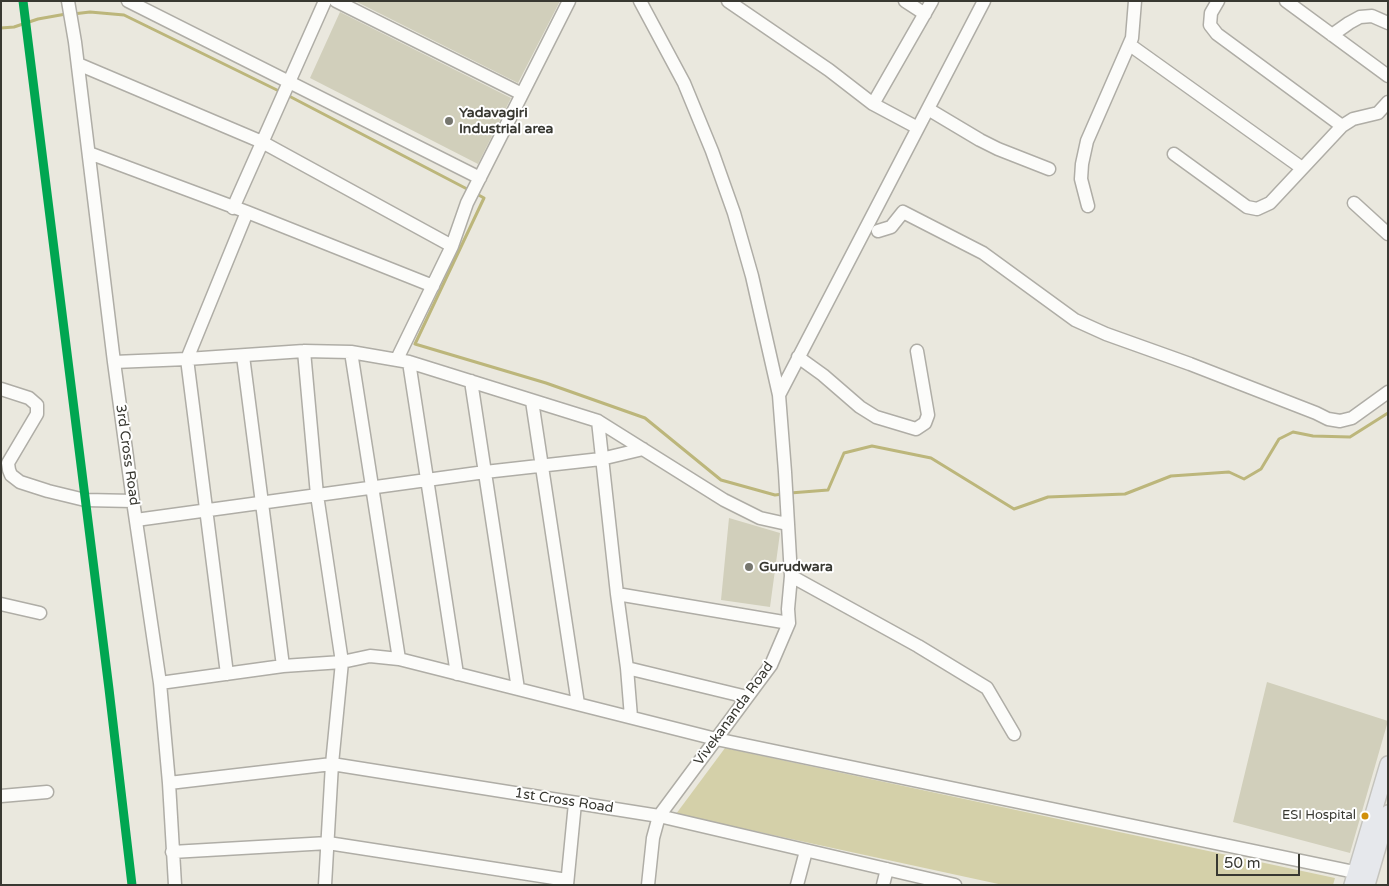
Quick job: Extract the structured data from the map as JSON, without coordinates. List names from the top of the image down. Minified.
{"streets":{"street":["3rd Cross Road","Vivekananda Road","1st Cross Road"]},"crossings":[["3rd Cross Road","1st Cross Road"],["Vivekananda Road","1st Cross Road"]],"places":["Yadavagiri Industrial area","Gurudwara","ESI Hospital"],"scale_bar":"50 m"}
